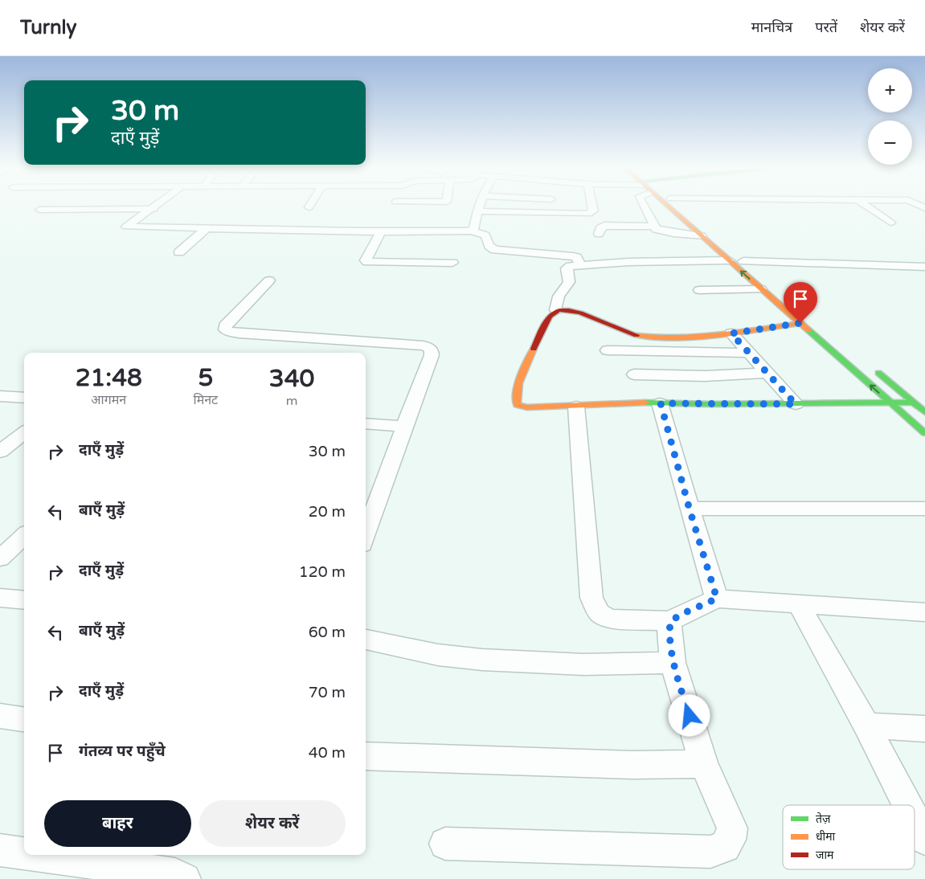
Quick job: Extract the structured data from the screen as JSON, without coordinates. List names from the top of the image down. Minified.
{"legend":["तेज़","धीमा","जाम"],"page":{"header":"Turnly","nav":["मानचित्र","परतें","शेयर करें"],"map_buttons":["+","−"],"turn":["30 m","दाएँ मुड़ें"],"eta":["21:48","आगमन","5","मिनट","340","m"],"list":[{"name":"दाएँ मुड़ें","value":"30 m"},{"name":"बाएँ मुड़ें","value":"20 m"},{"name":"दाएँ मुड़ें","value":"120 m"},{"name":"बाएँ मुड़ें","value":"60 m"},{"name":"दाएँ मुड़ें","value":"70 m"},{"name":"गंतव्य पर पहुँचे","value":"40 m"}],"buttons":["बाहर","शेयर करें"]}}
